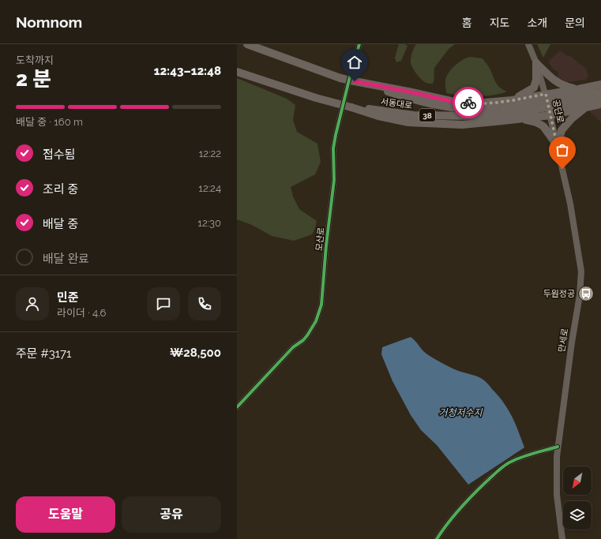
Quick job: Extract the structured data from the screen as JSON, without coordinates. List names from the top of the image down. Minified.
{"streets":{"highway":["서동대로","38"],"main road":["공단로","만세로"],"street":["모산로"]},"crossings":[["서동대로","38"],["공단로","만세로"]],"water":["거청저수지"],"places":{"bus stop":["두원정공"]},"north":"bottom left","page":{"header":"Nomnom","nav":["홈","지도","소개","문의"],"heading":["2 분","도착까지","12:43–12:48"],"panel":["민준","라이더 · 4.6","주문 #3171","₩28,500"],"bar":"배달 중 · 160 m","list":[["접수됨","12:22"],["조리 중","12:24"],["배달 중","12:30"],"배달 완료"],"buttons":["도움말","공유"]}}
